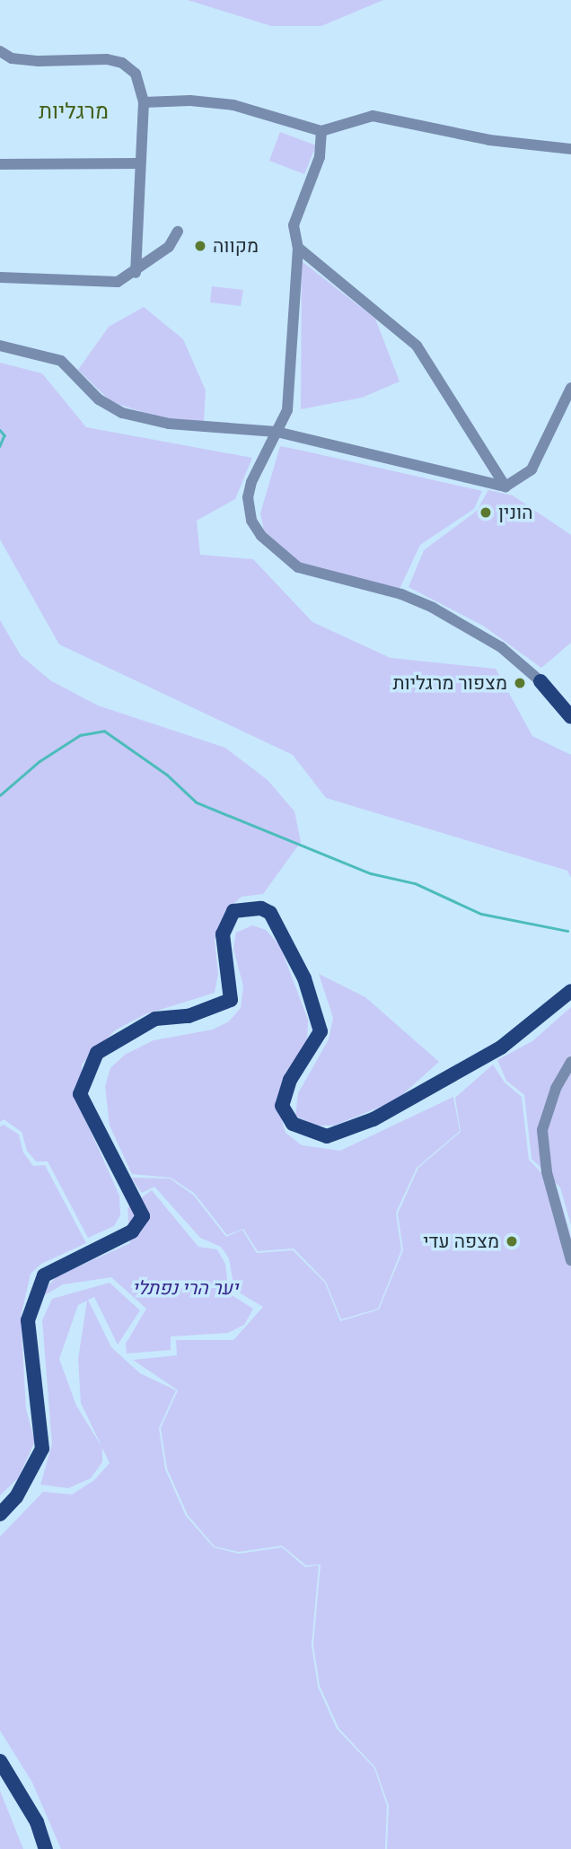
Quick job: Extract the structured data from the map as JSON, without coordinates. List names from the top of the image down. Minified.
{"districts":["מרגליות"],"parks":["יער הרי נפתלי"],"places":["מקווה","הונין","מצפור מרגליות","מצפה עדי"]}
